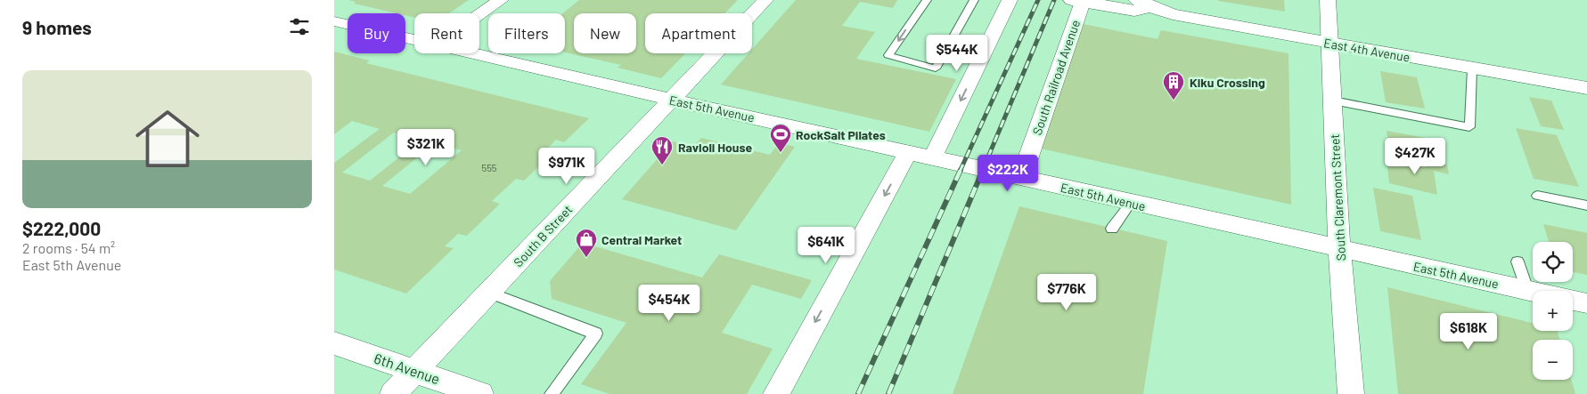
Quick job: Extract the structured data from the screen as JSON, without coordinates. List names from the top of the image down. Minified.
{"streets":{"main road":["East 4th Avenue"],"street":["South Railroad Avenue","East 5th Avenue","South Claremont Street","South B Street","6th Avenue"]},"crossings":[["East 4th Avenue","South Railroad Avenue"],["East 4th Avenue","South Claremont Street"],["South Railroad Avenue","East 5th Avenue"],["East 5th Avenue","South Claremont Street"],["East 5th Avenue","South B Street"],["South B Street","6th Avenue"]],"places":{"building":["Kiku Crossing"],"sports":["RockSalt Pilates"],"restaurant":["Ravioli House"],"shop":["Central Market"]},"house_numbers":["555"],"page":{"heading":"9 homes","chip":["Buy","Rent","Filters","New","Apartment"],"price":["$544K","$321K","$427K","$971K","$222K","$641K","$776K","$454K","$618K"],"list":[{"name":"$222,000","note":"2 rooms · 54 m² · East 5th Avenue"}],"map_buttons":["+","−"]}}
